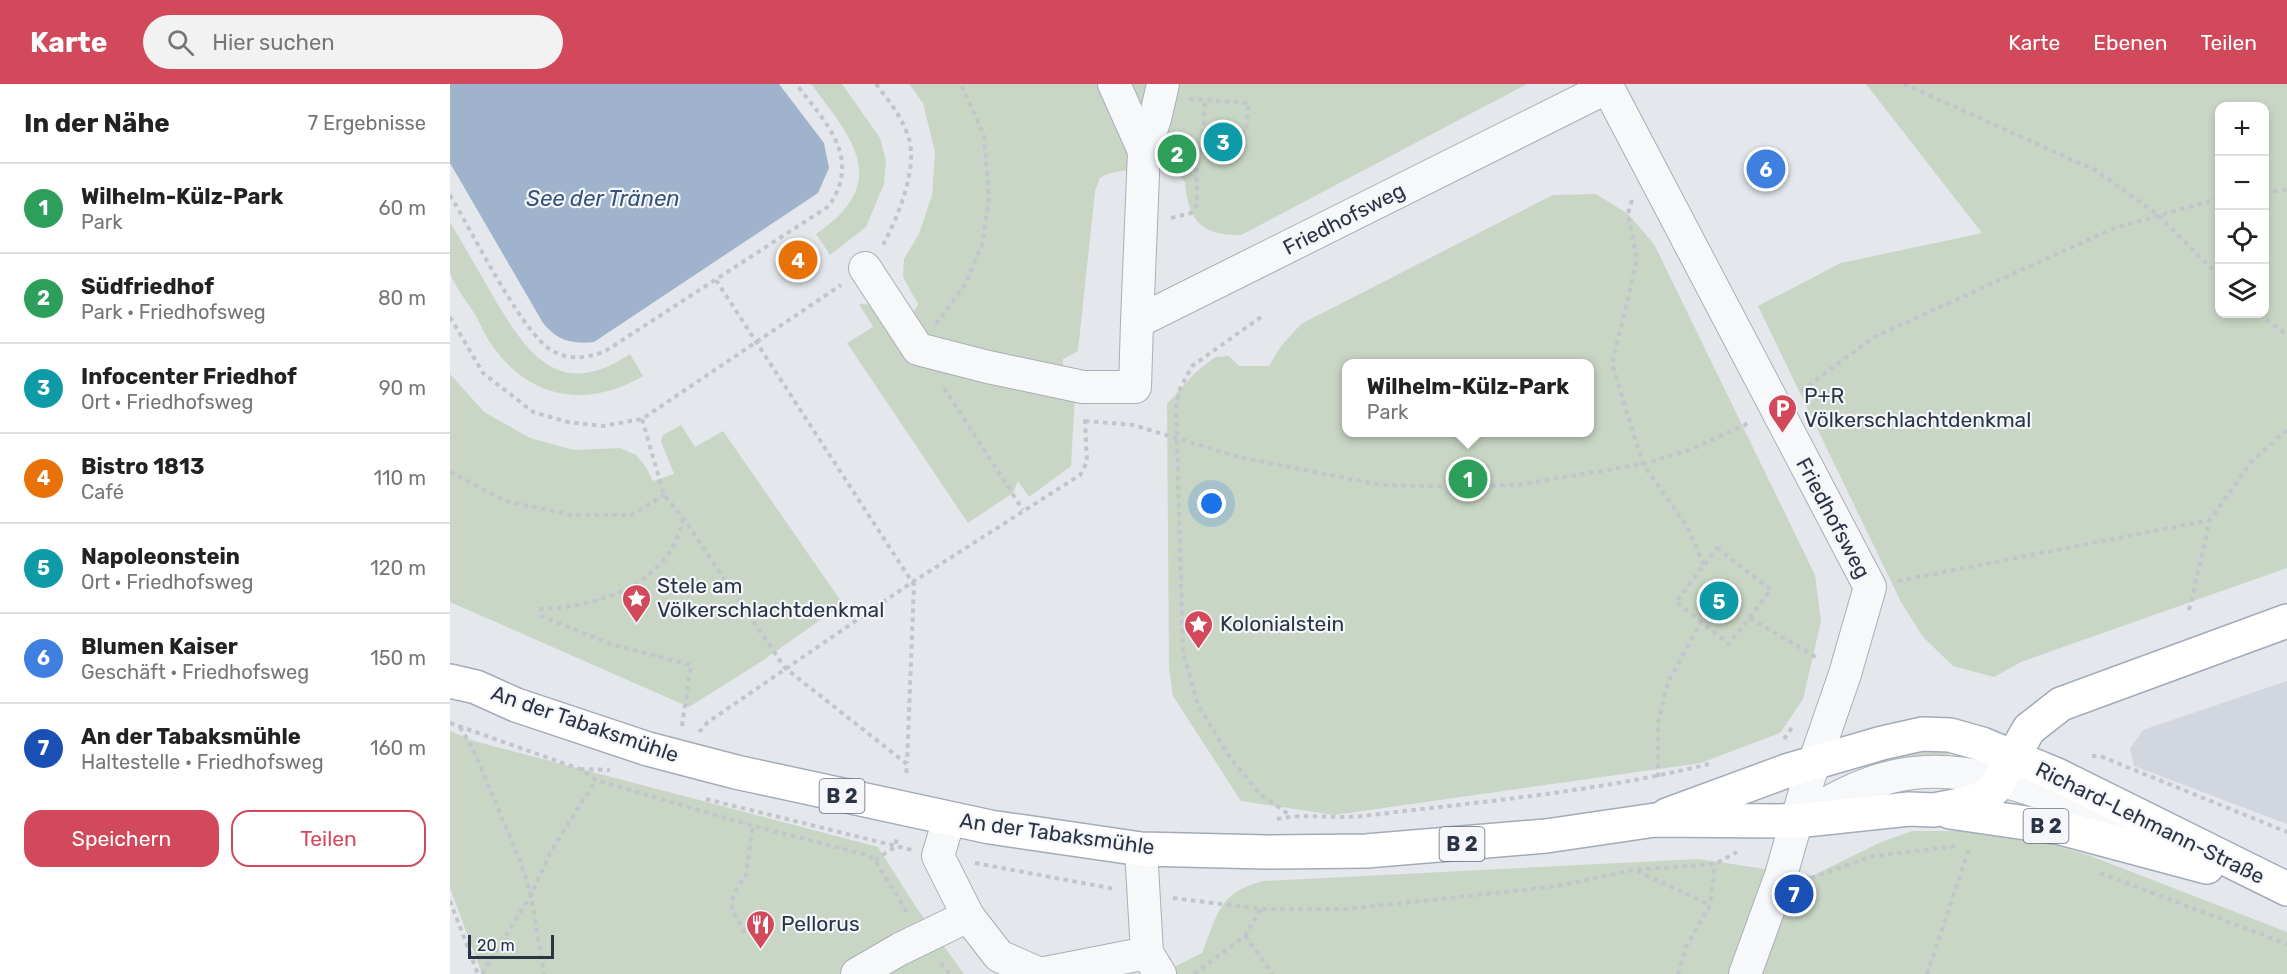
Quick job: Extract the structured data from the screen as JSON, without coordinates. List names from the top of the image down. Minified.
{"streets":{"main road":["An der Tabaksmühle","B 2","Richard-Lehmann-Straße"],"street":["Friedhofsweg"]},"crossings":[["Friedhofsweg","An der Tabaksmühle"],["Friedhofsweg","Richard-Lehmann-Straße"],["An der Tabaksmühle","Richard-Lehmann-Straße"]],"water":["See der Tränen"],"places":{"parking":["P+R Völkerschlachtdenkmal"],"place":["Stele am Völkerschlachtdenkmal","Kolonialstein"],"restaurant":["Pellorus"]},"scale_bar":"20 m","page":{"header":"Karte","search":"Hier suchen","nav":["Karte","Ebenen","Teilen"],"heading":["In der Nähe","7 Ergebnisse"],"map_buttons":["+","−"],"pins":["3","2","6","4","1","5","7"],"list":[{"mark":"1","name":"Wilhelm-Külz-Park","note":"Park","value":"60 m"},{"mark":"2","name":"Südfriedhof","note":"Park · Friedhofsweg","value":"80 m"},{"mark":"3","name":"Infocenter Friedhof","note":"Ort · Friedhofsweg","value":"90 m"},{"mark":"4","name":"Bistro 1813","note":"Café","value":"110 m"},{"mark":"5","name":"Napoleonstein","note":"Ort · Friedhofsweg","value":"120 m"},{"mark":"6","name":"Blumen Kaiser","note":"Geschäft · Friedhofsweg","value":"150 m"},{"mark":"7","name":"An der Tabaksmühle","note":"Haltestelle · Friedhofsweg","value":"160 m"}],"popup":["Wilhelm-Külz-Park","Park"],"buttons":["Speichern","Teilen"],"scale":"20 m"}}
